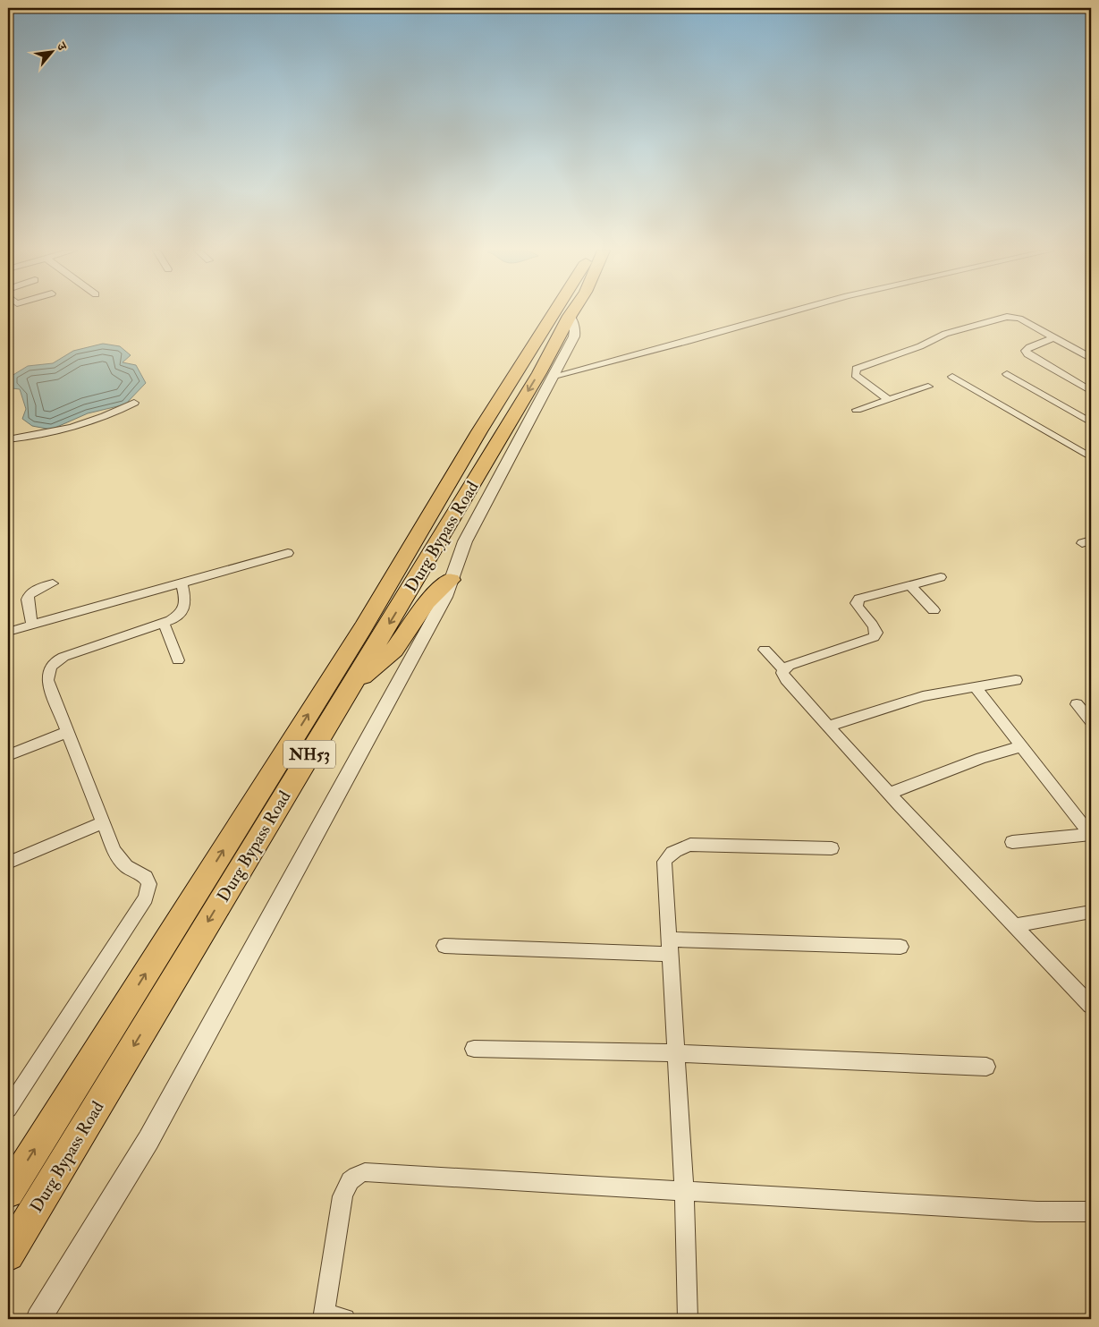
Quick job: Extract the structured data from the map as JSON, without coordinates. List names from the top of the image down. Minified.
{"streets":{"highway":["Durg Bypass Road","NH53"]},"north":"top right"}
